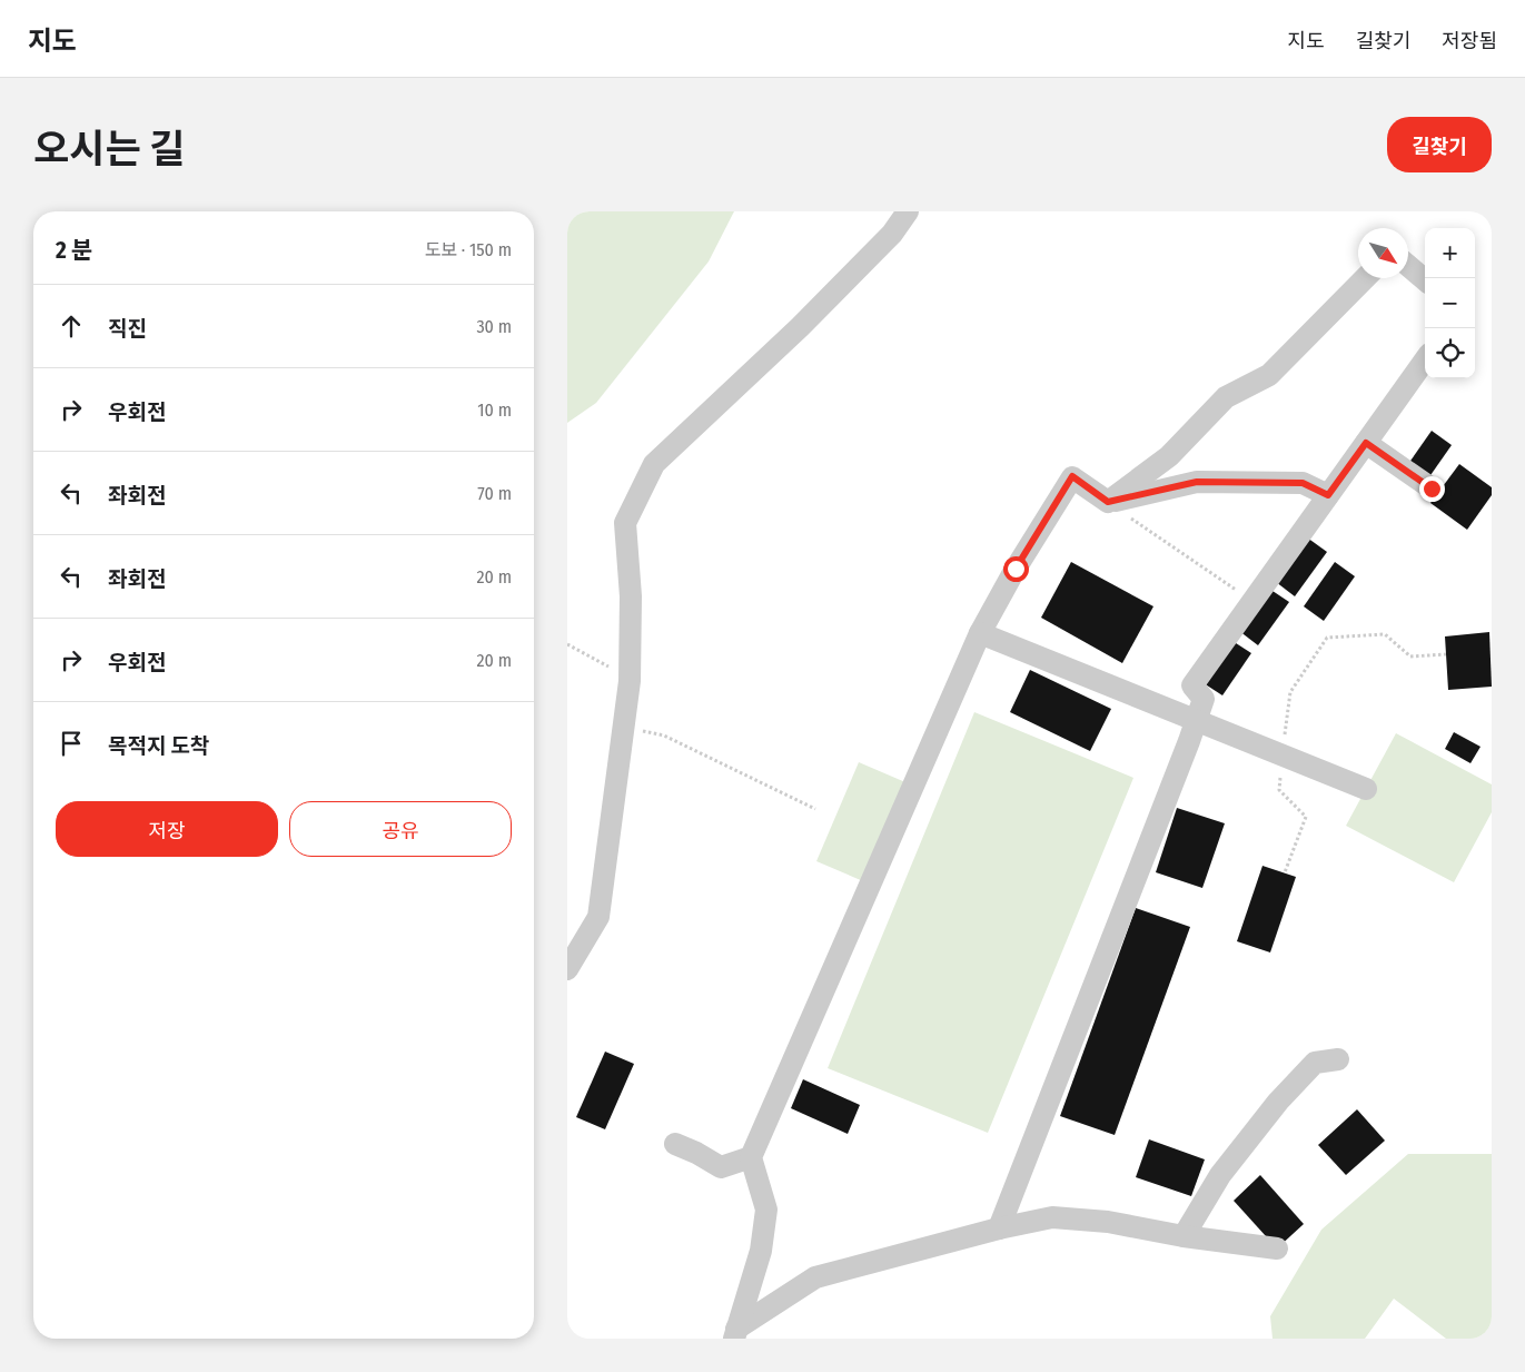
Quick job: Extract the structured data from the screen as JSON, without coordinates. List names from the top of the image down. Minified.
{"north":"bottom right","page":{"header":"지도","nav":["지도","길찾기","저장됨"],"title":"오시는 길","buttons":["길찾기",["저장","공유"]],"heading":["2 분","도보 · 150 m"],"map_buttons":["+","−"],"list":[["직진","30 m"],["우회전","10 m"],["좌회전","70 m"],["좌회전","20 m"],["우회전","20 m"],"목적지 도착"]}}
